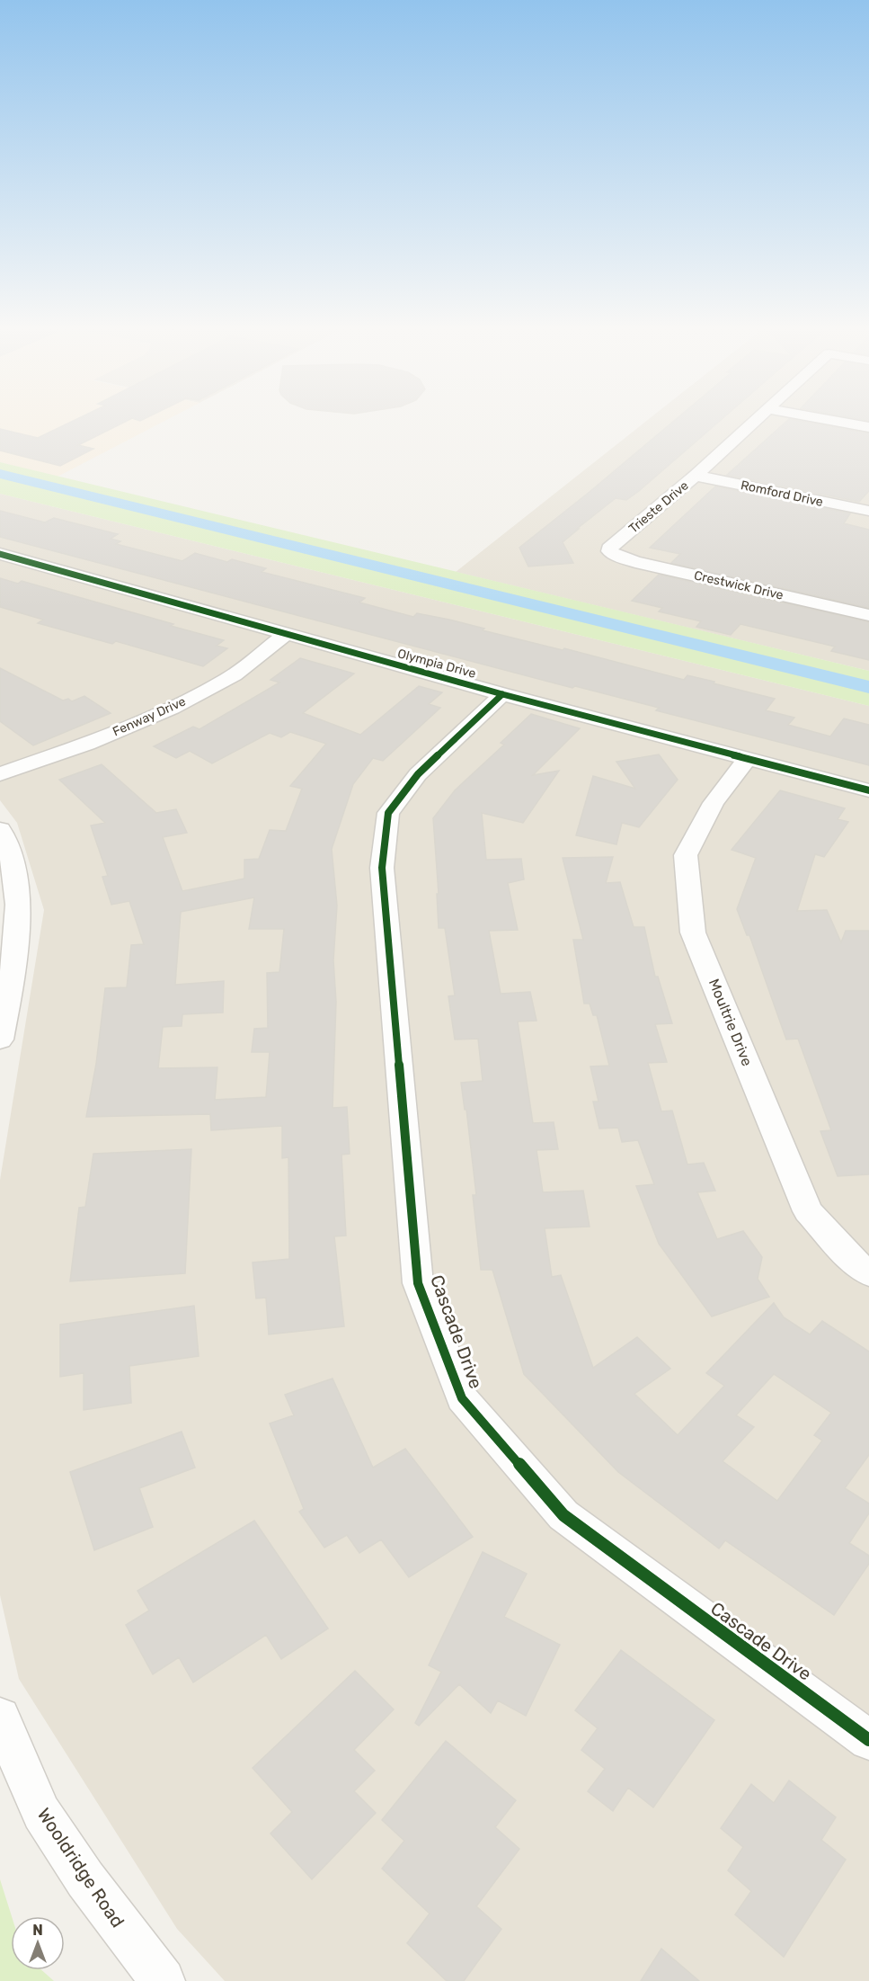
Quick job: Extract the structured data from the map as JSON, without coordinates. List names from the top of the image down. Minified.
{"streets":{"street":["Romford Drive","Trieste Drive","Crestwick Drive","Olympia Drive","Fenway Drive","Moultrie Drive","Cascade Drive","Wooldridge Road"]},"crossings":[["Romford Drive","Trieste Drive"],["Trieste Drive","Crestwick Drive"],["Olympia Drive","Fenway Drive"],["Olympia Drive","Moultrie Drive"],["Olympia Drive","Cascade Drive"]],"north":"top"}
